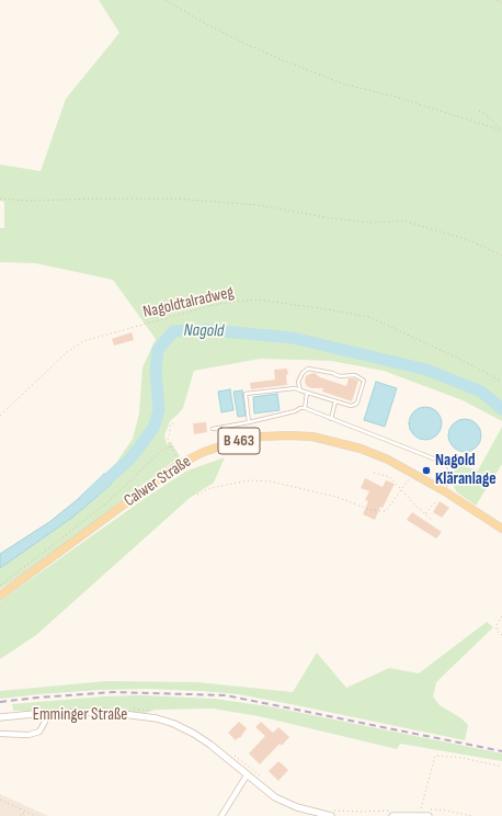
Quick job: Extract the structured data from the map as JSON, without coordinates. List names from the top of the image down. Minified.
{"streets":{"main road":["B 463","Calwer Straße"],"street":["Emminger Straße"],"path":["Nagoldtalradweg"]},"water":["Nagold"],"places":["Nagold Kläranlage"]}
